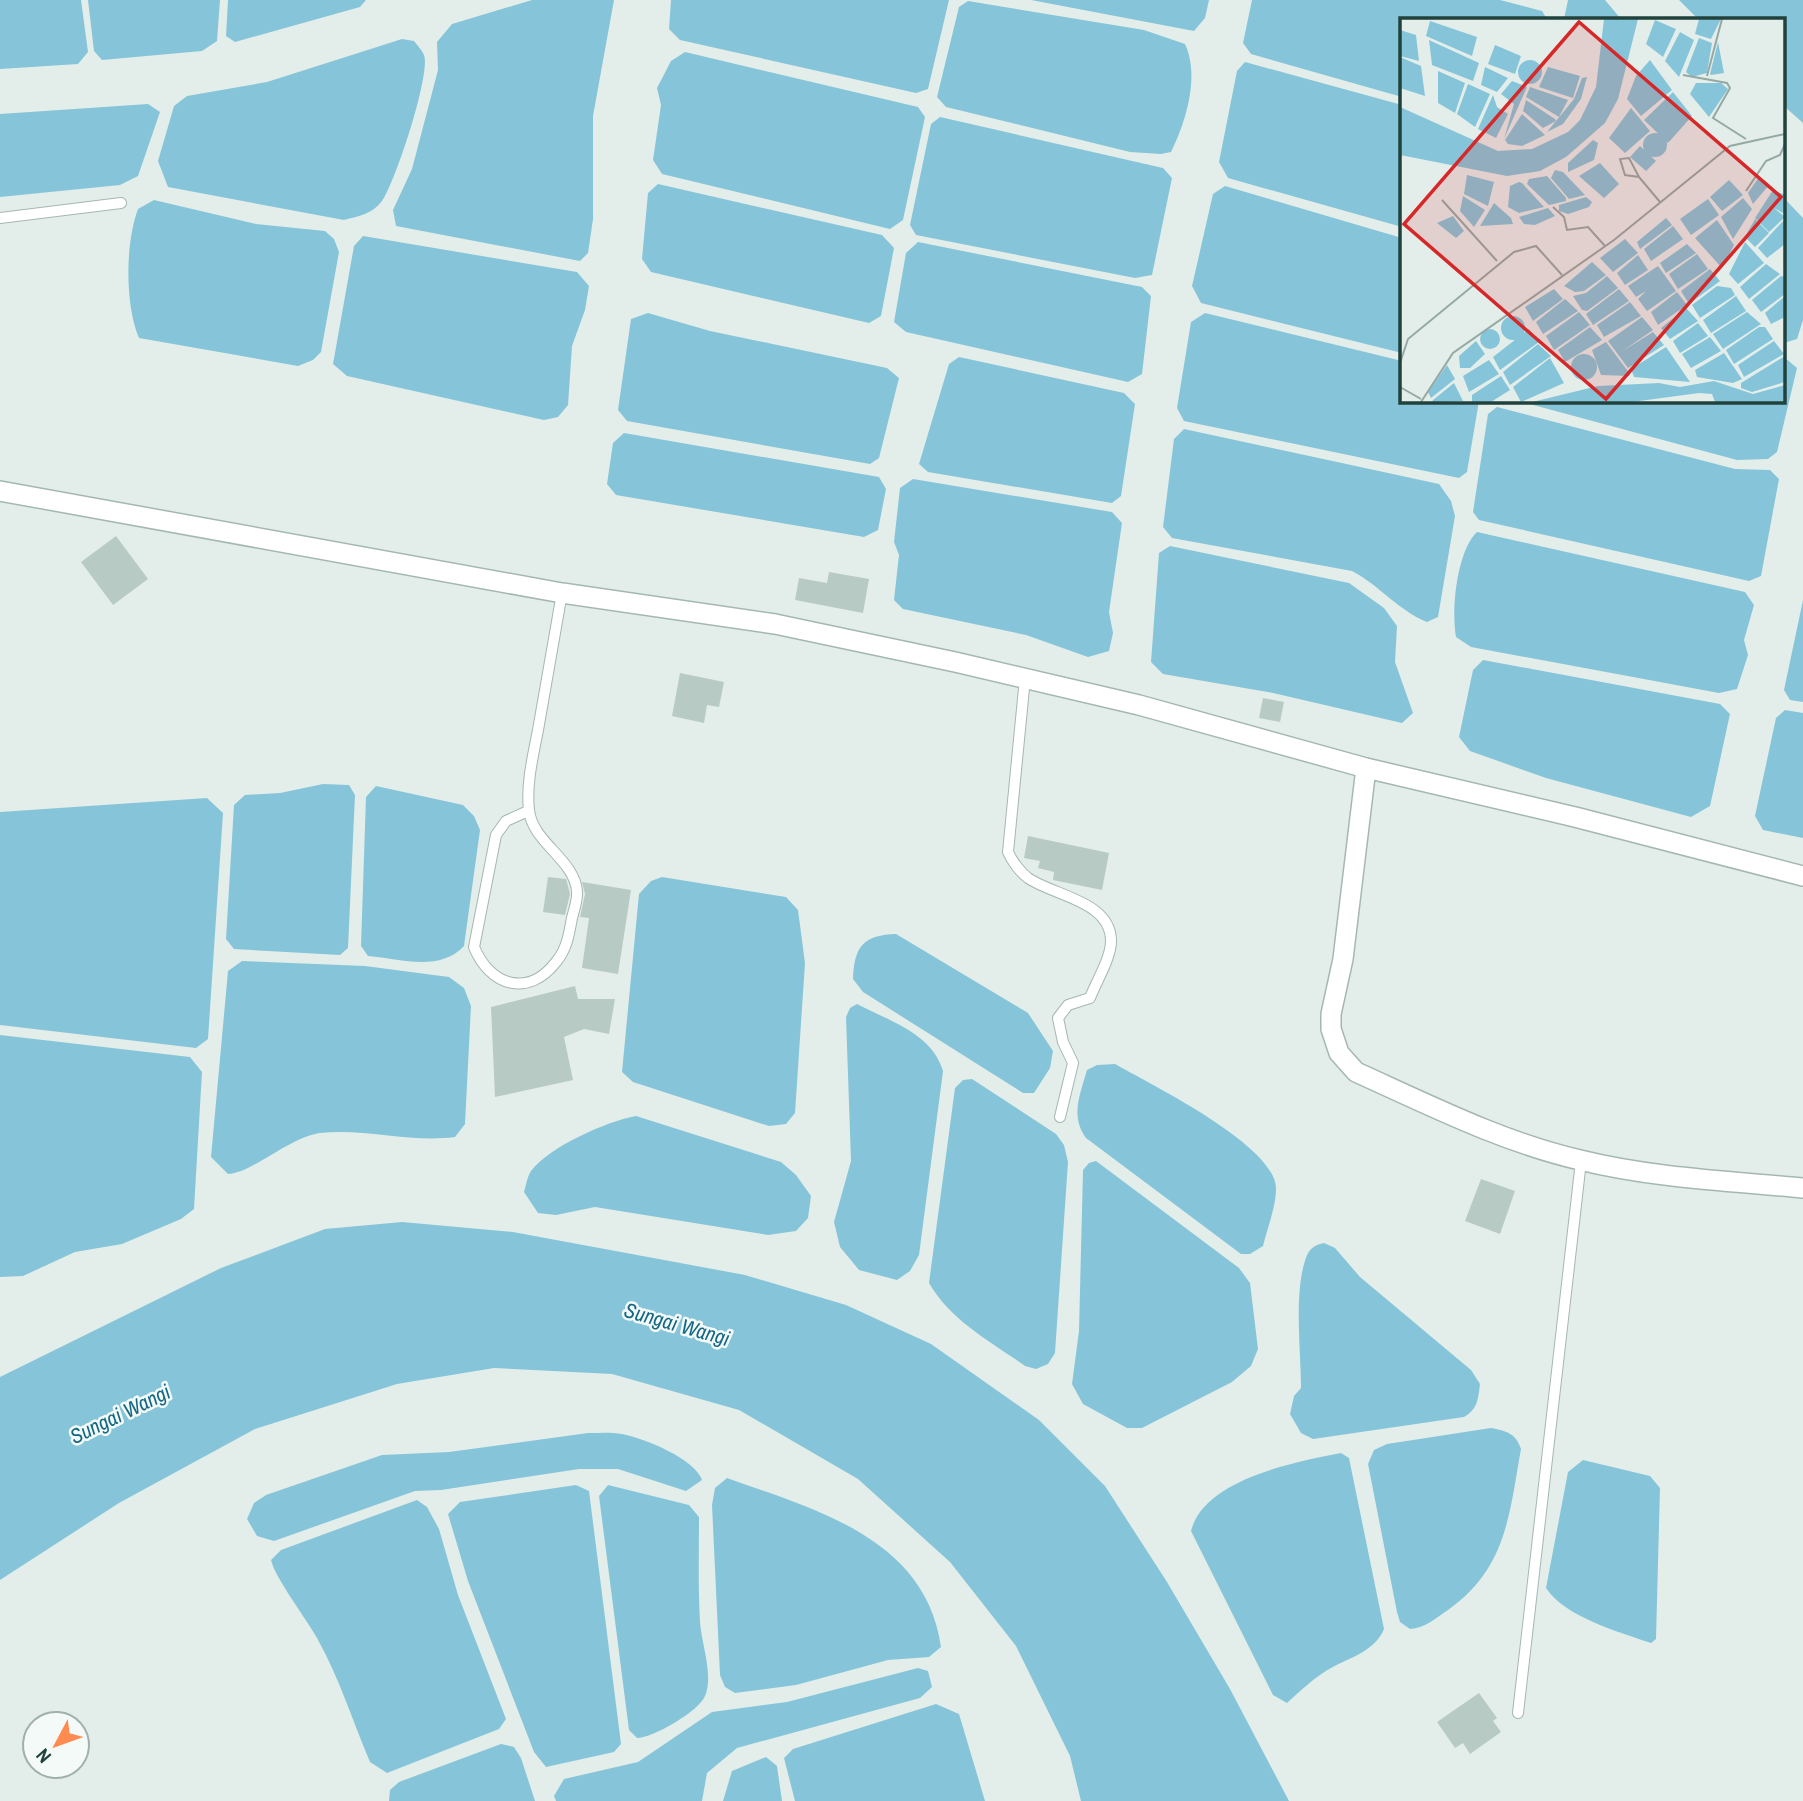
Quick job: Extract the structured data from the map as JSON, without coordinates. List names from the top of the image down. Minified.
{"water":["Sungai Wangi"],"north":"bottom left"}
